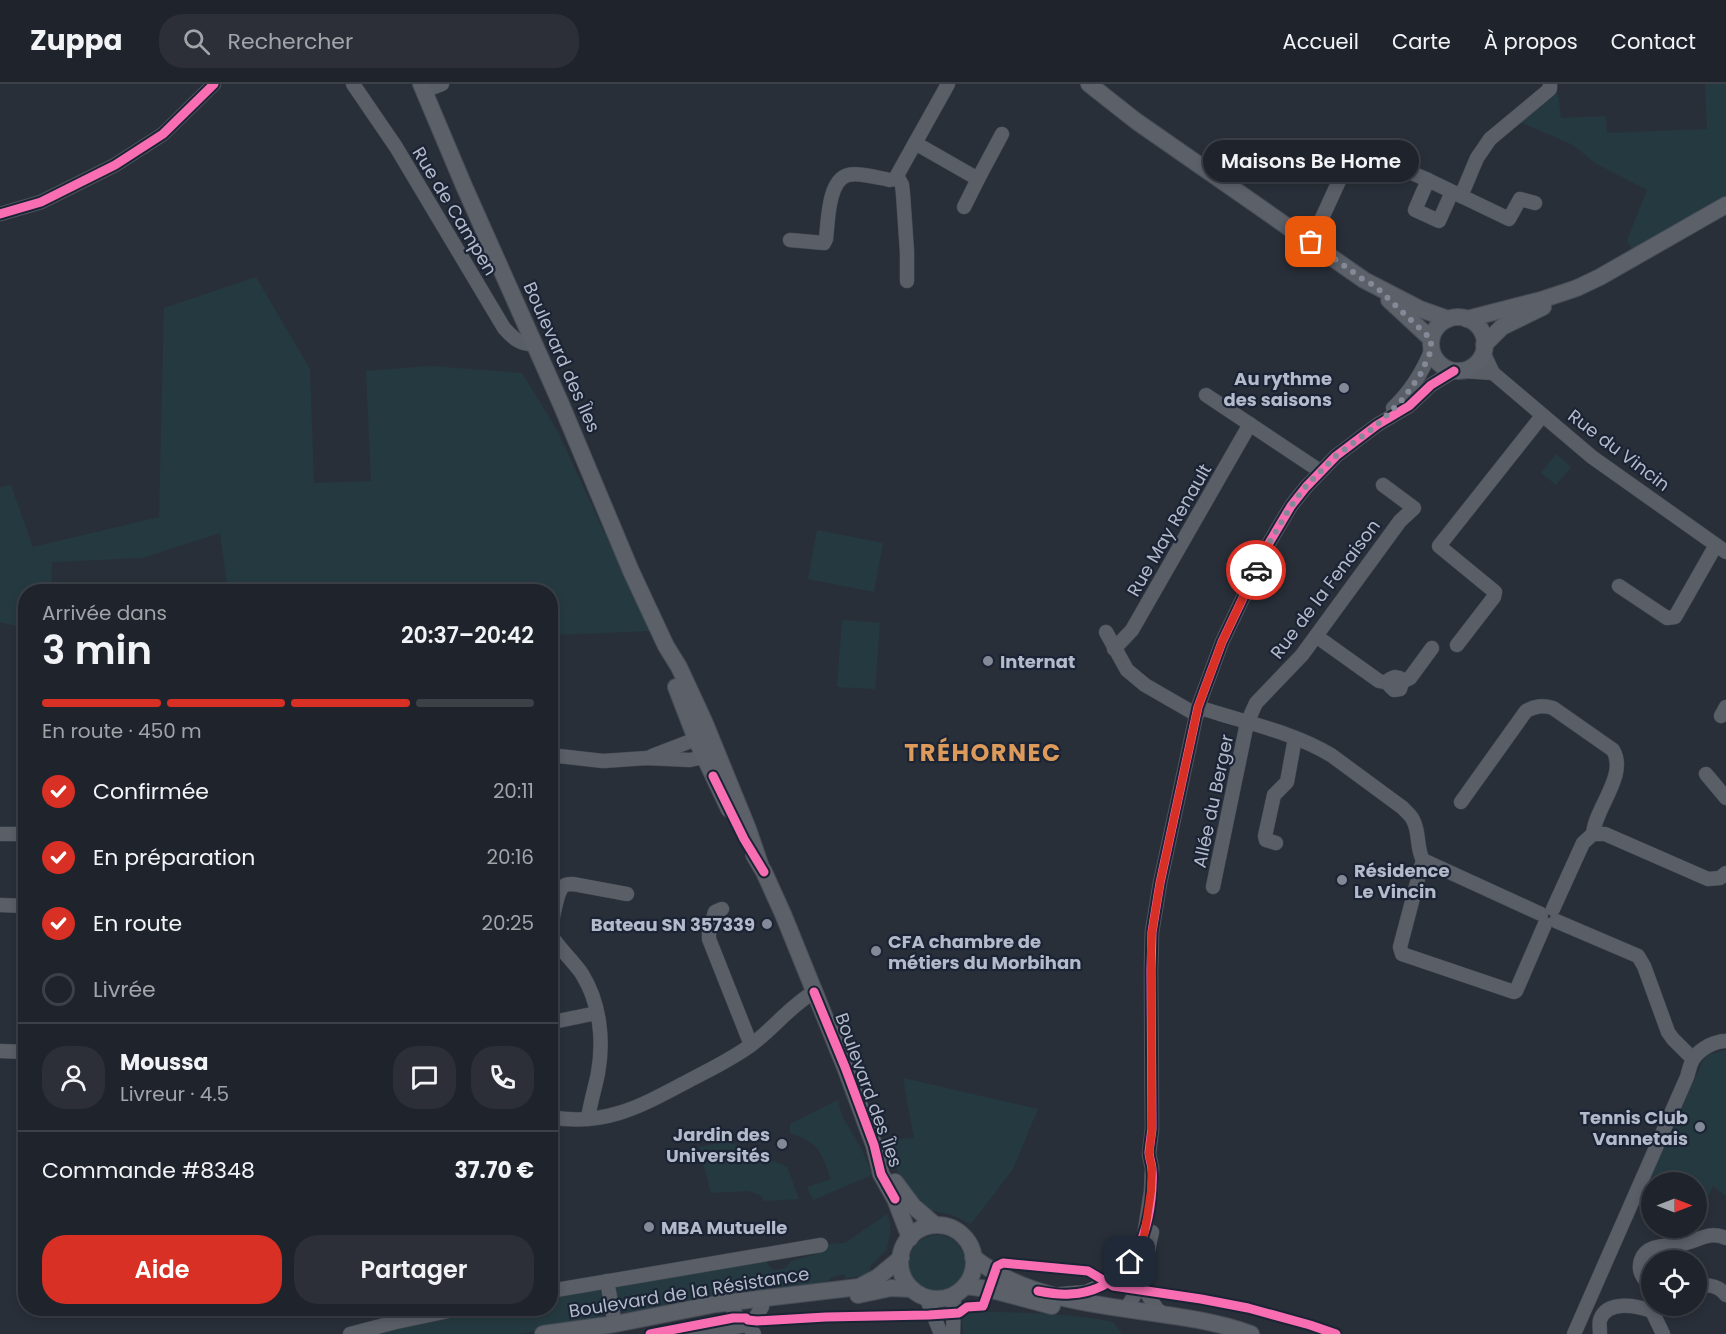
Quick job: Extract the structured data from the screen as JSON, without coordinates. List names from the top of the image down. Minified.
{"streets":{"main road":["Boulevard des Îles","Boulevard de la Résistance"],"street":["Rue de Campen","Rue du Vincin","Rue May Renault","Rue de la Fenaison","Allée du Berger"]},"crossings":[["Rue de Campen","Boulevard des Îles"],["Boulevard des Îles","Boulevard de la Résistance"],["Rue de la Fenaison","Allée du Berger"]],"districts":["TRÉHORNEC"],"places":["Maisons Be Home","Au rythme des saisons","Internat","Résidence Le Vincin","Bateau SN 357339","CFA chambre de métiers du Morbihan","Tennis Club Vannetais","Jardin des Universités","MBA Mutuelle"],"north":"right","page":{"header":"Zuppa","search":"Rechercher","nav":["Accueil","Carte","À propos","Contact"],"bubble":"Maisons Be Home","heading":["3 min","Arrivée dans","20:37–20:42"],"panel":["Moussa","Livreur · 4.5","Commande #8348","37.70 €"],"bar":"En route · 450 m","list":[["Confirmée","20:11"],["En préparation","20:16"],["En route","20:25"],"Livrée"],"buttons":["Aide","Partager"]}}
